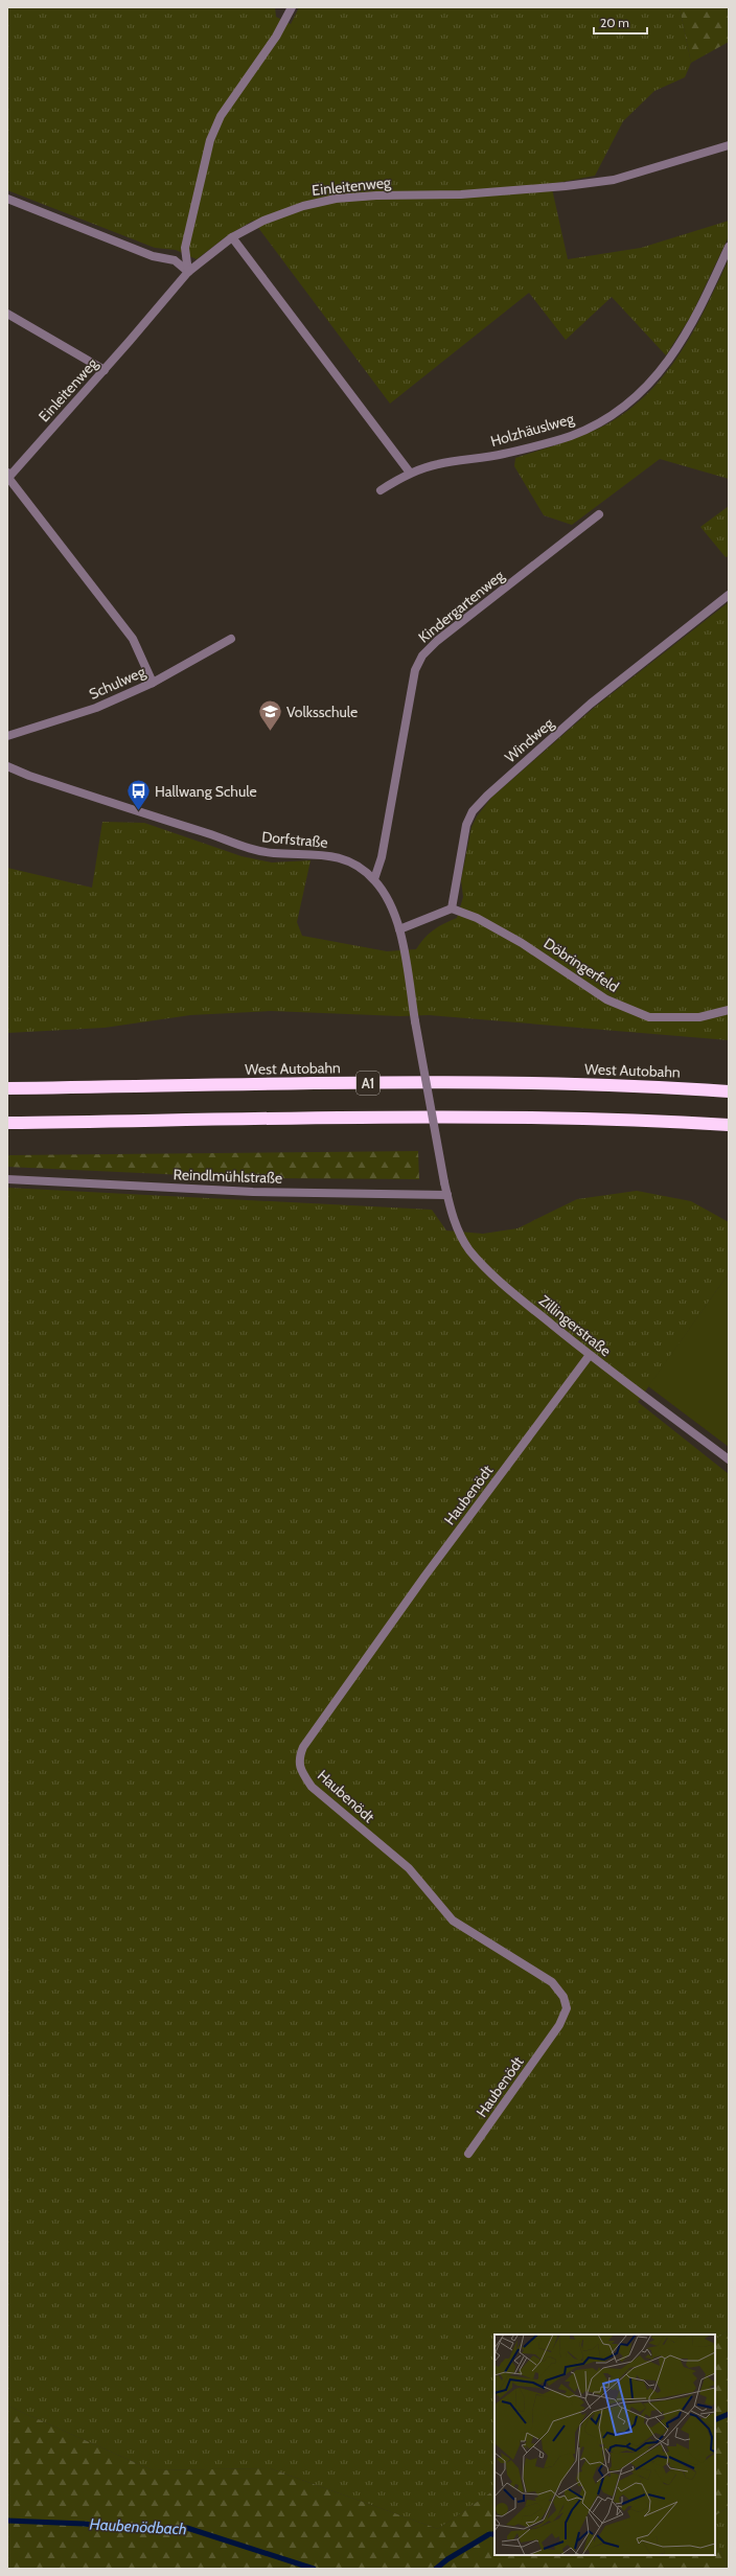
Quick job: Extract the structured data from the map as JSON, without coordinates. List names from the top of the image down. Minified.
{"streets":{"highway":["West Autobahn","A1"],"street":["Einleitenweg","Holzhäuslweg","Kindergartenweg","Schulweg","Windweg","Dorfstraße","Döbringerfeld","Reindlmühlstraße","Zillingerstraße","Haubenödt"]},"crossings":[["Kindergartenweg","Dorfstraße"],["Windweg","Döbringerfeld"],["Dorfstraße","Zillingerstraße"],["Reindlmühlstraße","Zillingerstraße"],["Zillingerstraße","Haubenödt"]],"water":["Haubenödbach"],"places":{"school or university":["Volksschule"],"bus stop":["Hallwang Schule"]},"scale_bar":"20 m"}
